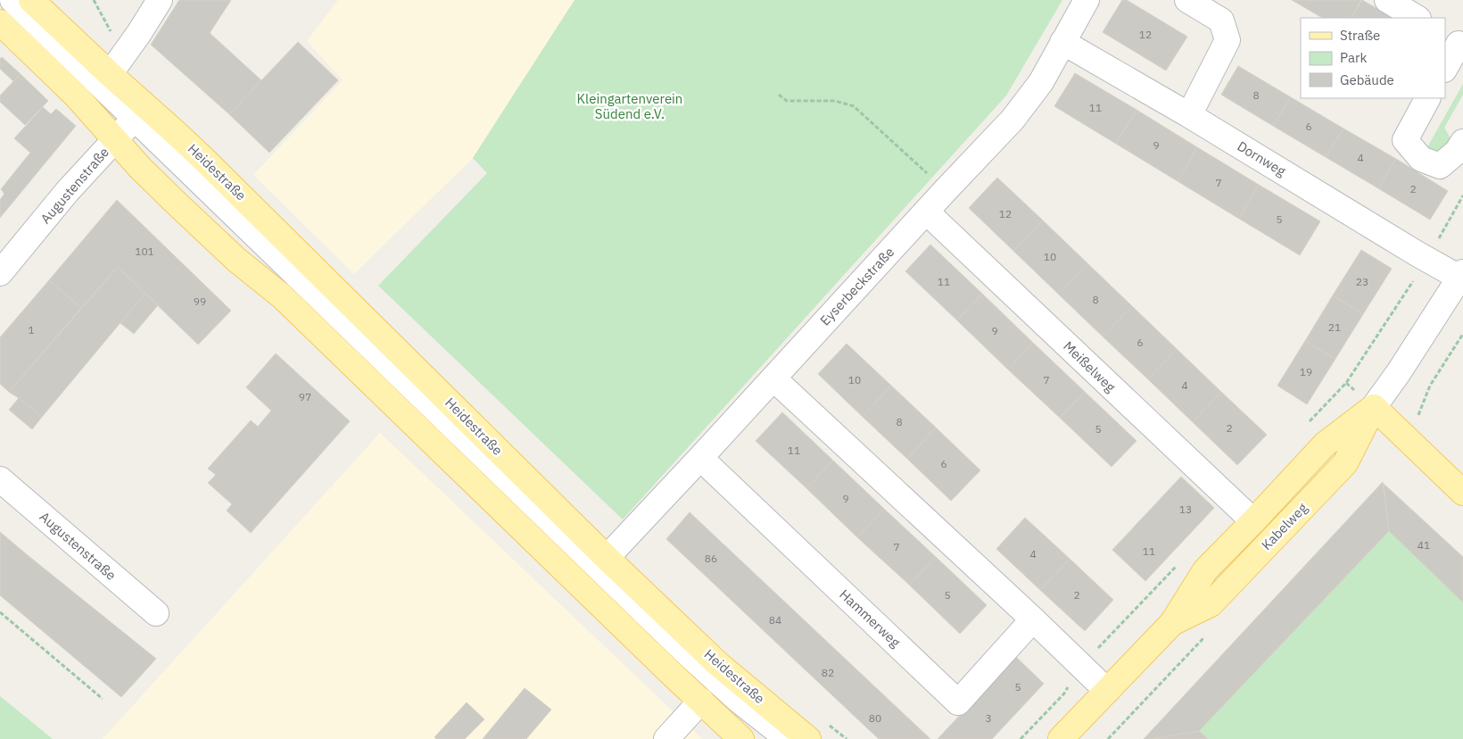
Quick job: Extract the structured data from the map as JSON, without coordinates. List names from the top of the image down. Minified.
{"streets":{"main road":["Heidestraße","Kabelweg"],"street":["Dornweg","Augustenstraße","Eyserbeckstraße","Meißelweg","Hammerweg"]},"crossings":[["Dornweg","Eyserbeckstraße"],["Dornweg","Kabelweg"],["Heidestraße","Augustenstraße"],["Heidestraße","Eyserbeckstraße"],["Eyserbeckstraße","Meißelweg"],["Eyserbeckstraße","Hammerweg"],["Meißelweg","Kabelweg"]],"parks":["Kleingartenverein Südend e.V."],"house_numbers":["12","8","11","6","9","4","7","2","12","5","101","10","11","23","8","99","21","1","9","6","19","10","7","4","97","8","2","5","11","6","9","13","41","7","11","4","86","5","2","84","82","5","80","3"],"legend":["Straße","Park","Gebäude"]}
